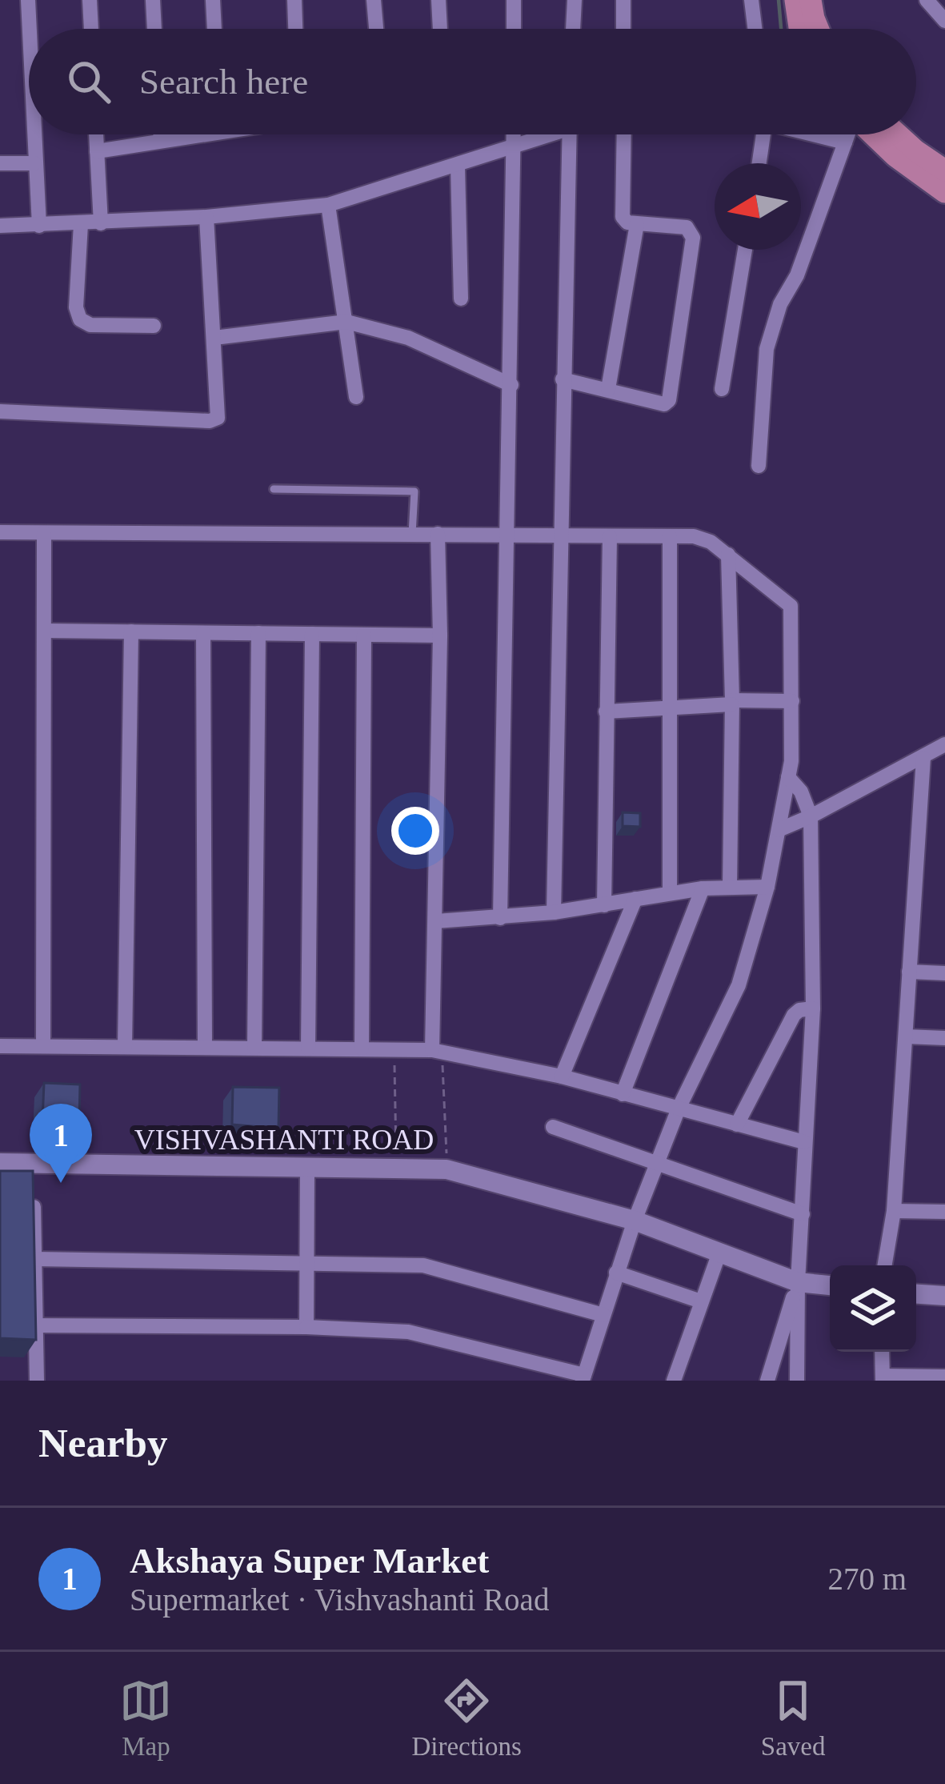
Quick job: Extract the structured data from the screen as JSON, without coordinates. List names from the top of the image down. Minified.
{"streets":{"street":["VISHVASHANTI ROAD"]},"north":"left","page":{"search":"Search here","pins":"1","heading":"Nearby","list":[{"mark":"1","name":"Akshaya Super Market","note":"Supermarket · Vishvashanti Road","value":"270 m"}],"nav":["Map","Directions","Saved"]}}
